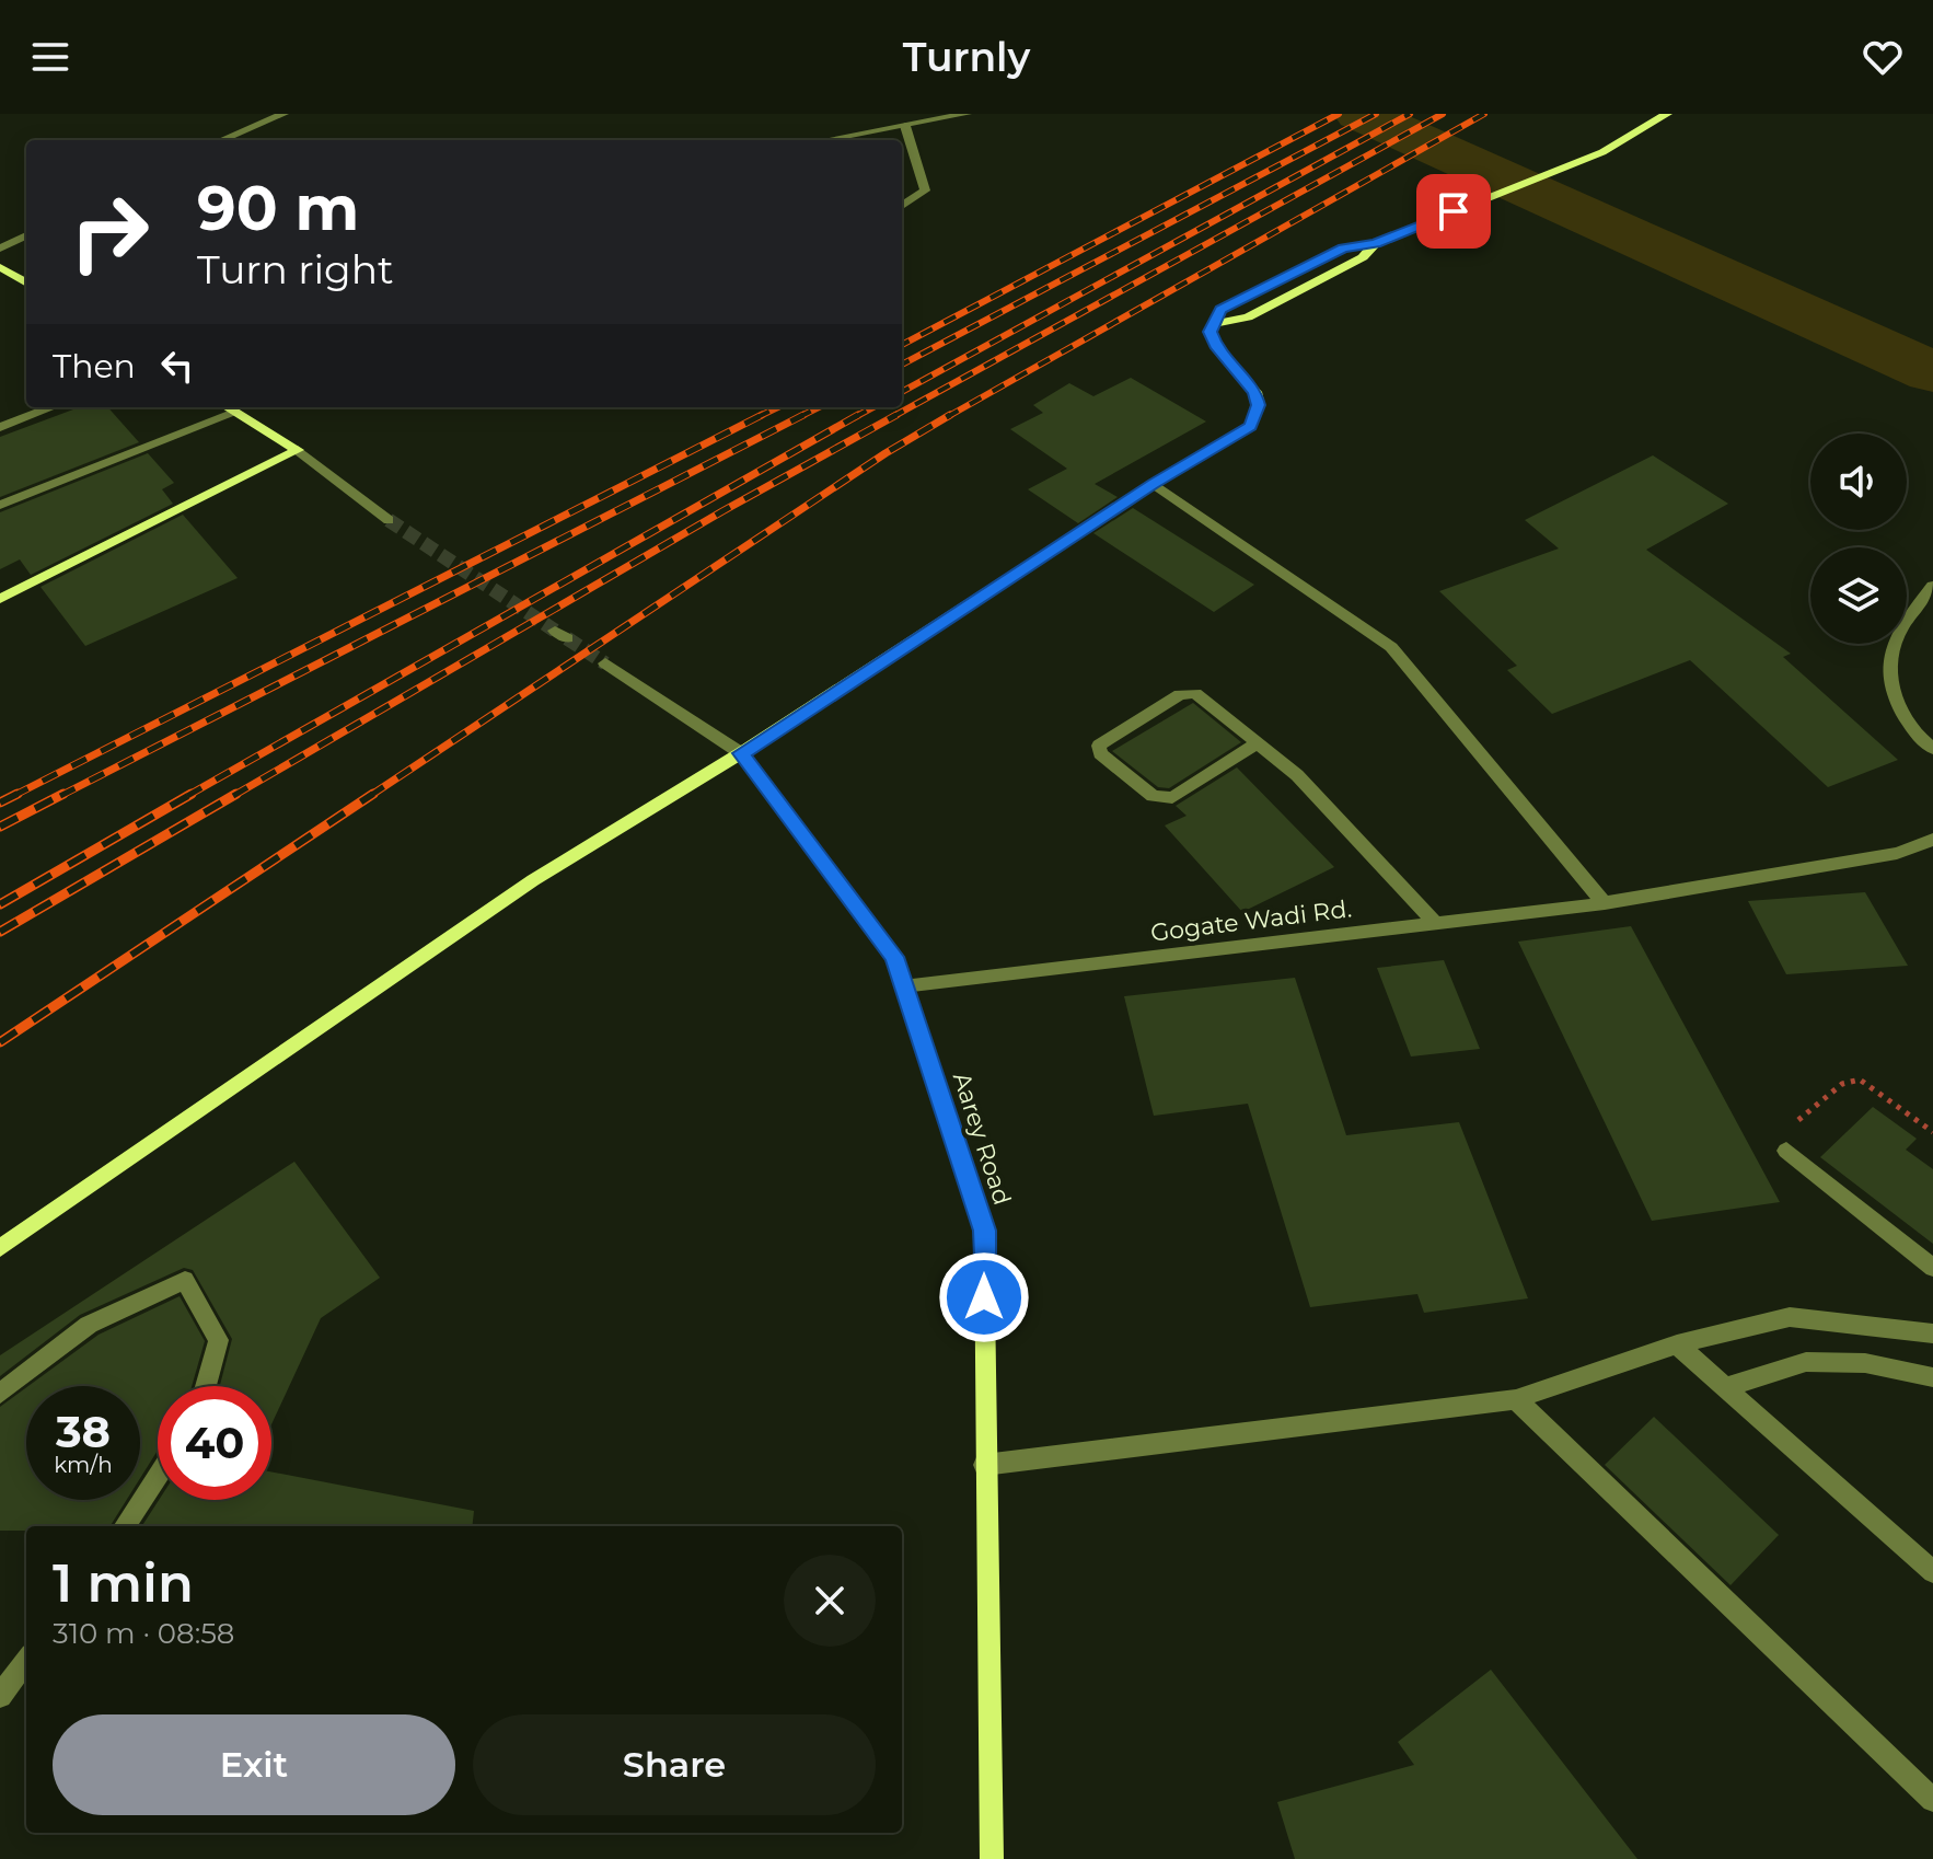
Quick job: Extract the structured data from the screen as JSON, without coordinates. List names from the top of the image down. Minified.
{"streets":{"street":["Gogate Wadi Rd.","Aarey Road"]},"crossings":[["Gogate Wadi Rd.","Aarey Road"]],"page":{"header":"Turnly","turn":["90 m","Turn right"],"then":"Then","speed":"38 km/h","limit":"40","heading":["1 min","310 m · 08:58"],"buttons":["Exit","Share"]}}
